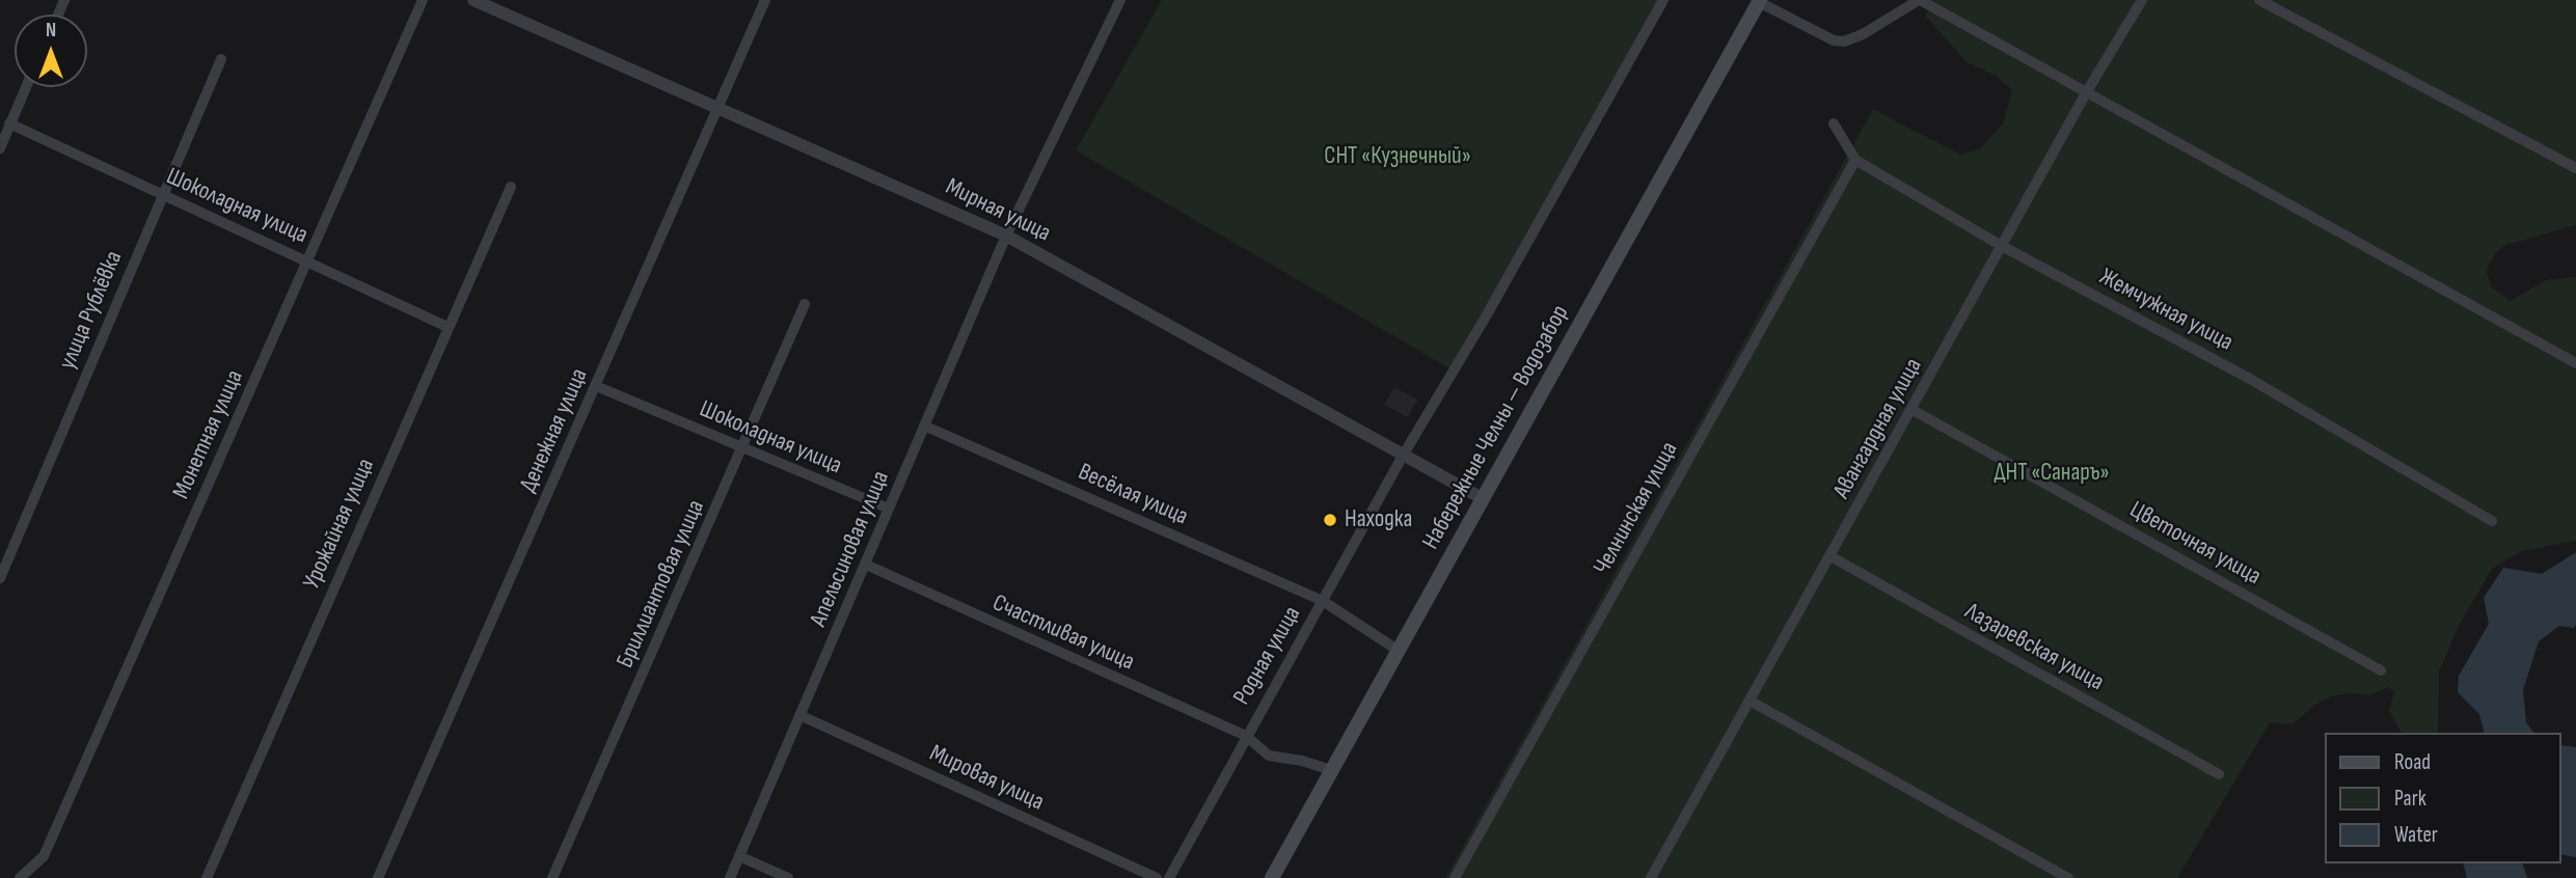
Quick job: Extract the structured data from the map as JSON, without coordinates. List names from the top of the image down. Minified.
{"streets":{"main road":["Набережные Челны — Водозабор"],"street":["Шоколадная улица","Мирная улица","улица Рублёвка","Жемчужная улица","Авангардная улица","Денежная улица","Монетная улица","Весёлая улица","Челнинская улица","Урожайная улица","Цветочная улица","Апельсиновая улица","Бриллиантовая улица","Счастливая улица","Лазаревская улица","Родная улица","Мировая улица"]},"crossings":[["Шоколадная улица","улица Рублёвка"],["Шоколадная улица","Денежная улица"],["Шоколадная улица","Монетная улица"],["Шоколадная улица","Урожайная улица"],["Шоколадная улица","Апельсиновая улица"],["Шоколадная улица","Бриллиантовая улица"],["Мирная улица","Набережные Челны — Водозабор"],["Мирная улица","Денежная улица"],["Мирная улица","Апельсиновая улица"],["Мирная улица","Родная улица"],["Жемчужная улица","Авангардная улица"],["Жемчужная улица","Челнинская улица"],["Набережные Челны — Водозабор","Весёлая улица"],["Набережные Челны — Водозабор","Счастливая улица"],["Авангардная улица","Цветочная улица"],["Авангардная улица","Лазаревская улица"],["Весёлая улица","Апельсиновая улица"],["Весёлая улица","Родная улица"],["Апельсиновая улица","Счастливая улица"],["Апельсиновая улица","Мировая улица"],["Счастливая улица","Родная улица"]],"parks":["СНТ «Кузнечный»","ДНТ «Санаръ»"],"places":["Находка"],"legend":["Road","Park","Water"],"north":"top"}
